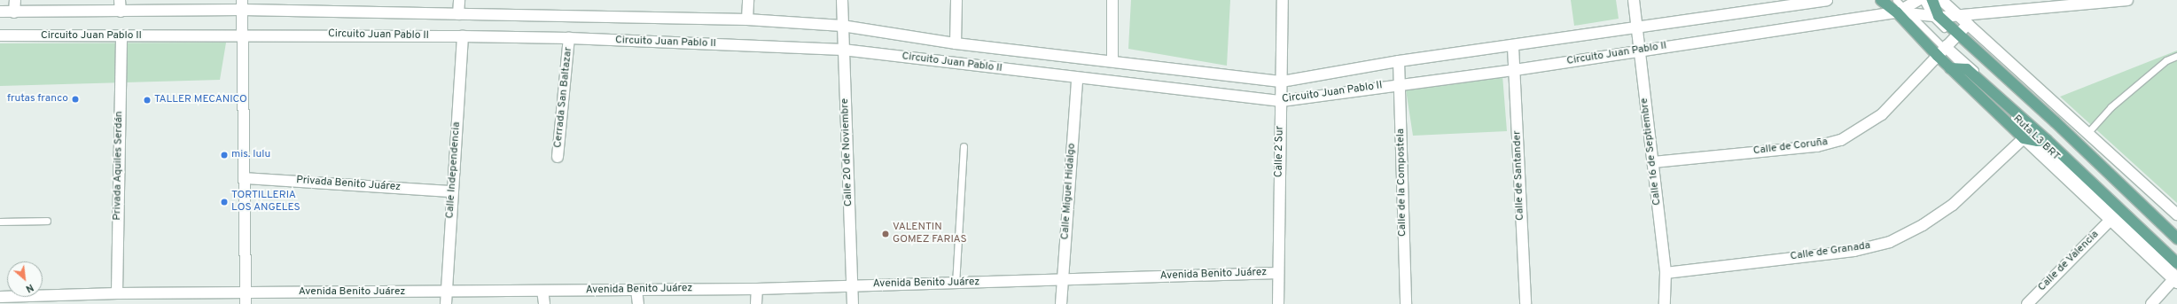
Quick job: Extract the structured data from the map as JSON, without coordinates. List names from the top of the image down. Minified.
{"streets":{"main road":["Circuito Juan Pablo II","Cerrada San Baltazar","Calle de Coruña","Calle 2 Sur","Calle 16 de Septiembre","Calle 20 de Noviembre","Privada Aquiles Serdán","Calle Independencia","Calle de Santander","Calle de la Compostela","Privada Benito Juárez","Calle Miguel Hidalgo","Calle de Granada","Calle de Valencia","Avenida Benito Juárez"],"lane":["Ruta L3 BRT"]},"crossings":[["Circuito Juan Pablo II","Cerrada San Baltazar"],["Circuito Juan Pablo II","Calle 2 Sur"],["Circuito Juan Pablo II","Calle 16 de Septiembre"],["Circuito Juan Pablo II","Calle 20 de Noviembre"],["Circuito Juan Pablo II","Privada Aquiles Serdán"],["Circuito Juan Pablo II","Calle Independencia"],["Circuito Juan Pablo II","Calle de Santander"],["Circuito Juan Pablo II","Calle de la Compostela"],["Circuito Juan Pablo II","Calle Miguel Hidalgo"],["Calle de Coruña","Calle 16 de Septiembre"],["Calle 2 Sur","Avenida Benito Juárez"],["Calle 16 de Septiembre","Calle de Granada"],["Calle 20 de Noviembre","Avenida Benito Juárez"],["Privada Aquiles Serdán","Avenida Benito Juárez"],["Calle Independencia","Privada Benito Juárez"],["Calle Independencia","Avenida Benito Juárez"],["Calle Miguel Hidalgo","Avenida Benito Juárez"]],"places":["frutas franco","TALLER MECANICO","mis. lulu","TORTILLERIA LOS ANGELES","VALENTIN GOMEZ FARIAS"],"north":"bottom right"}
